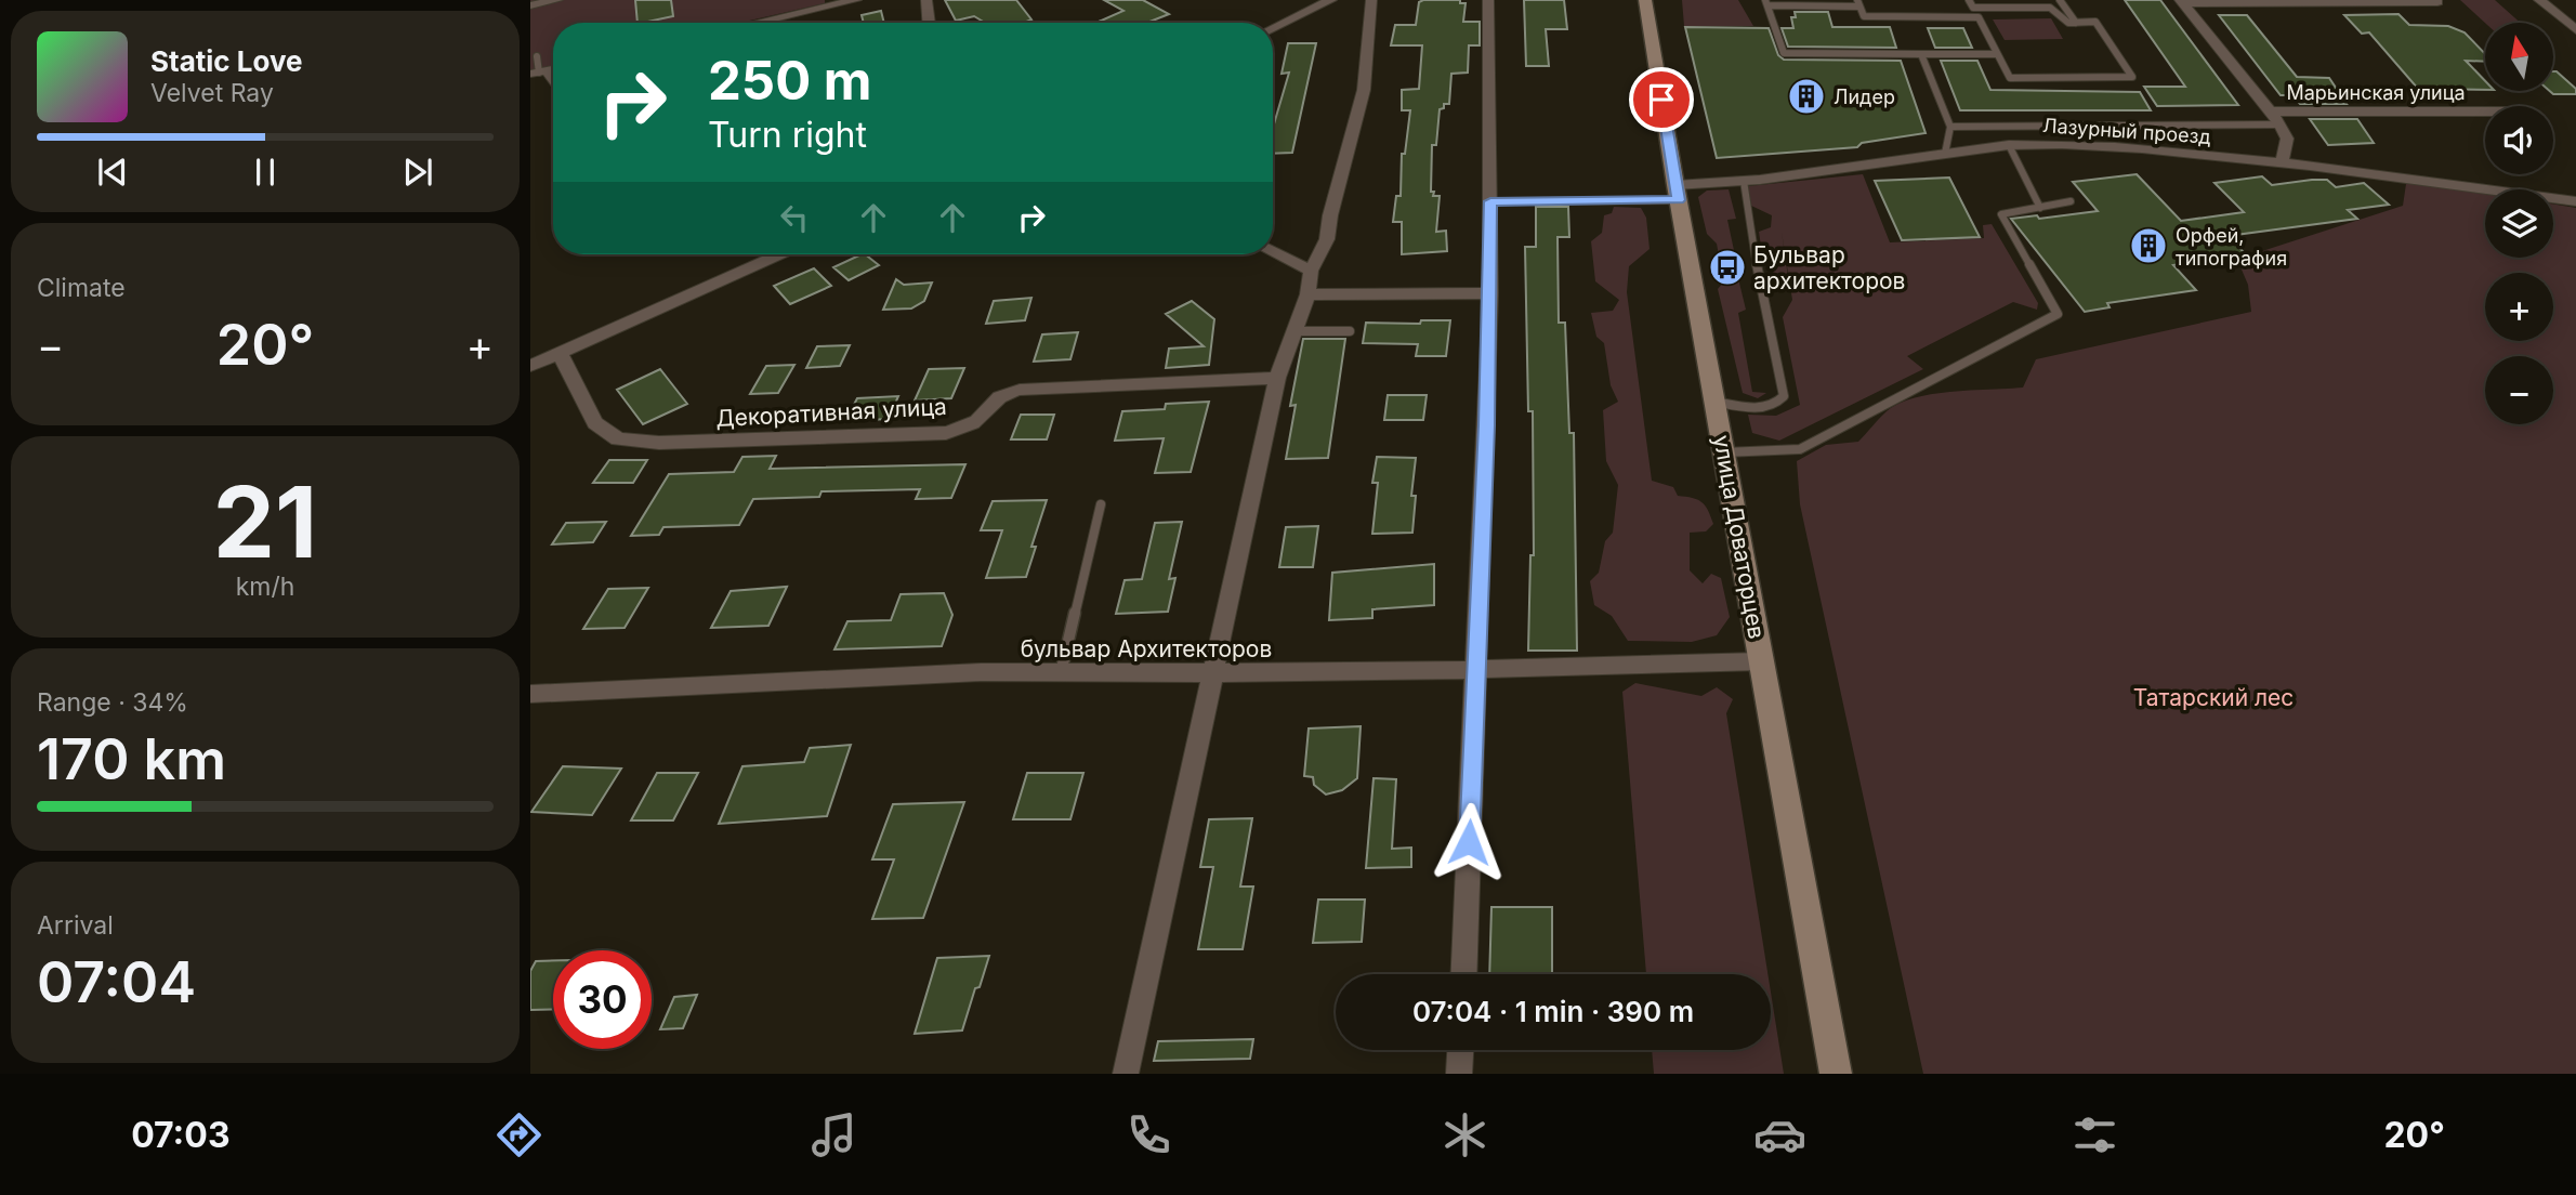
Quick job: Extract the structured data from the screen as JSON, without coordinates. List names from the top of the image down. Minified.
{"streets":{"main road":["улица Доваторцев"],"street":["Марьинская улица","Лазурный проезд","Декоративная улица","бульвар Архитекторов"]},"crossings":[["Лазурный проезд","улица Доваторцев"],["улица Доваторцев","бульвар Архитекторов"]],"parks":["Татарский лес"],"places":{"building":["Лидер","Орфей, типография"],"bus stop":["Бульвар архитекторов"]},"north":"top","page":{"map_buttons":["+","−"],"turn":["250 m","Turn right"],"song":["Static Love","Velvet Ray"],"tile":["Climate",["21","km/h"],["Range · 34%","170 km"],["Arrival","07:04"]],"heat":["−","20°","+"],"limit":"30","trip":"07:04 · 1 min · 390 m","tabs":["07:03","20°"]}}
